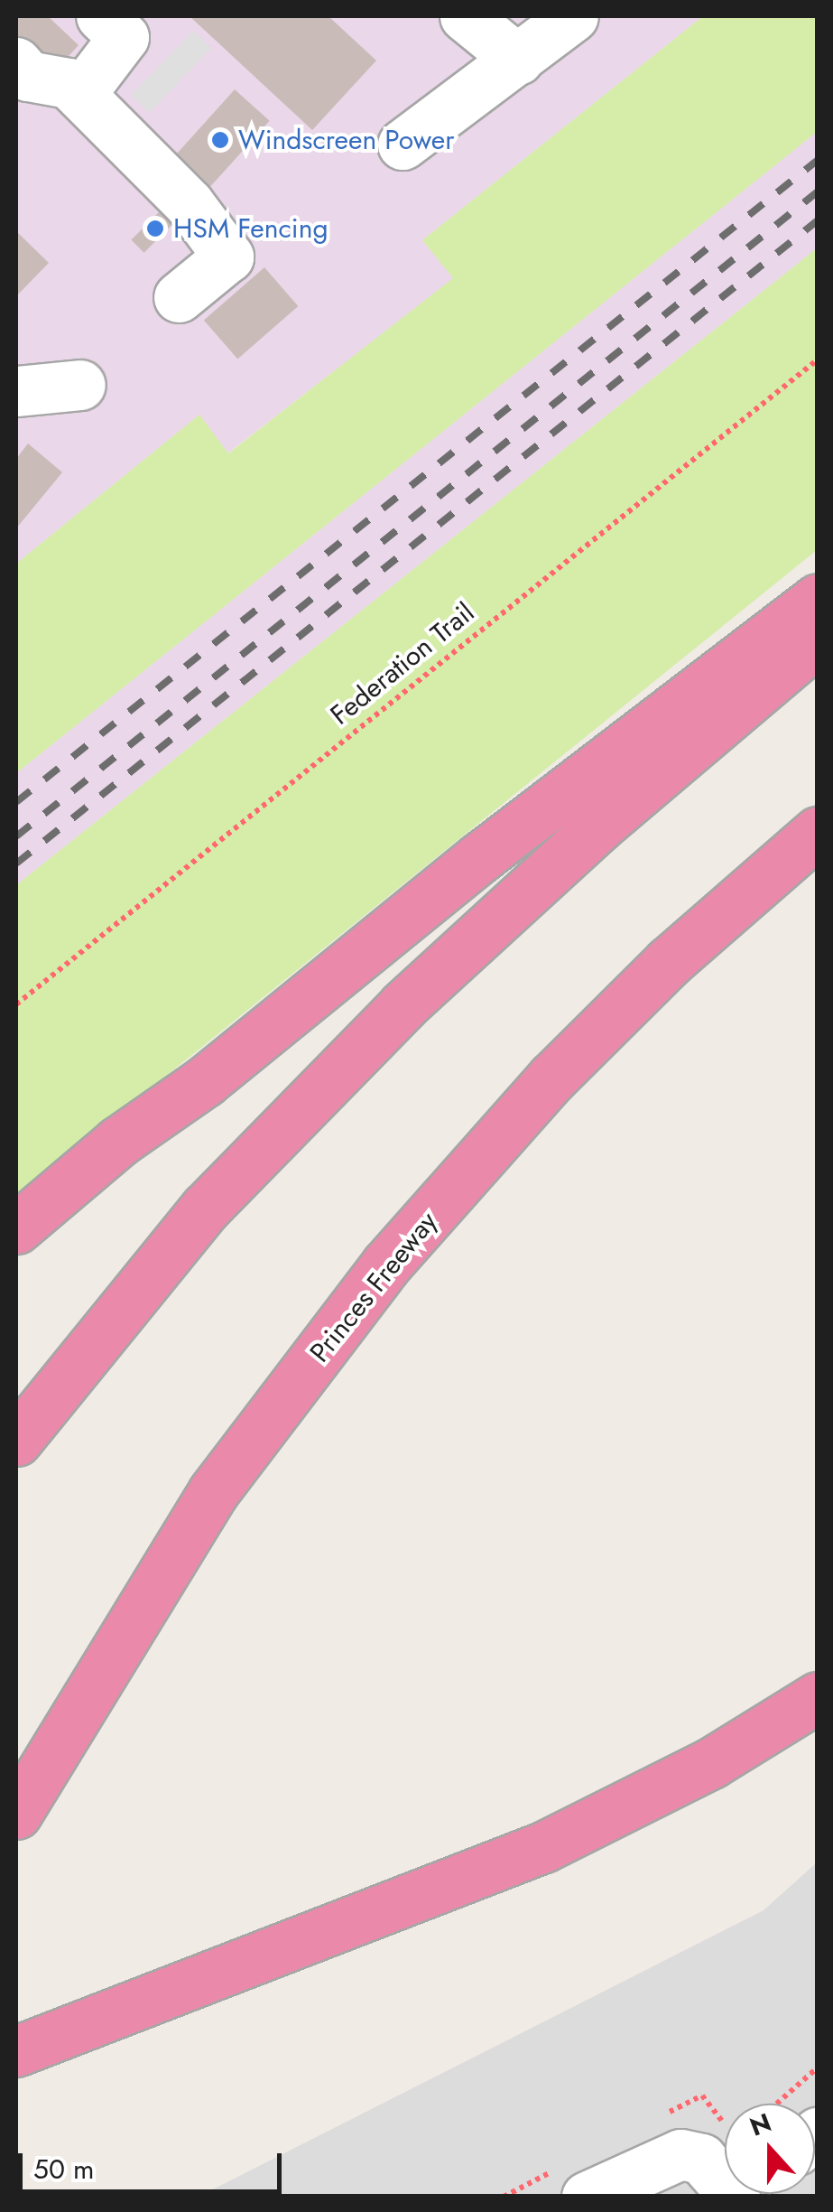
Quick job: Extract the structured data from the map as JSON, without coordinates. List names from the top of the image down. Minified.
{"streets":{"highway":["Princes Freeway"],"path":["Federation Trail"]},"places":["Windscreen Power","HSM Fencing"],"scale_bar":"50 m","north":"top"}
